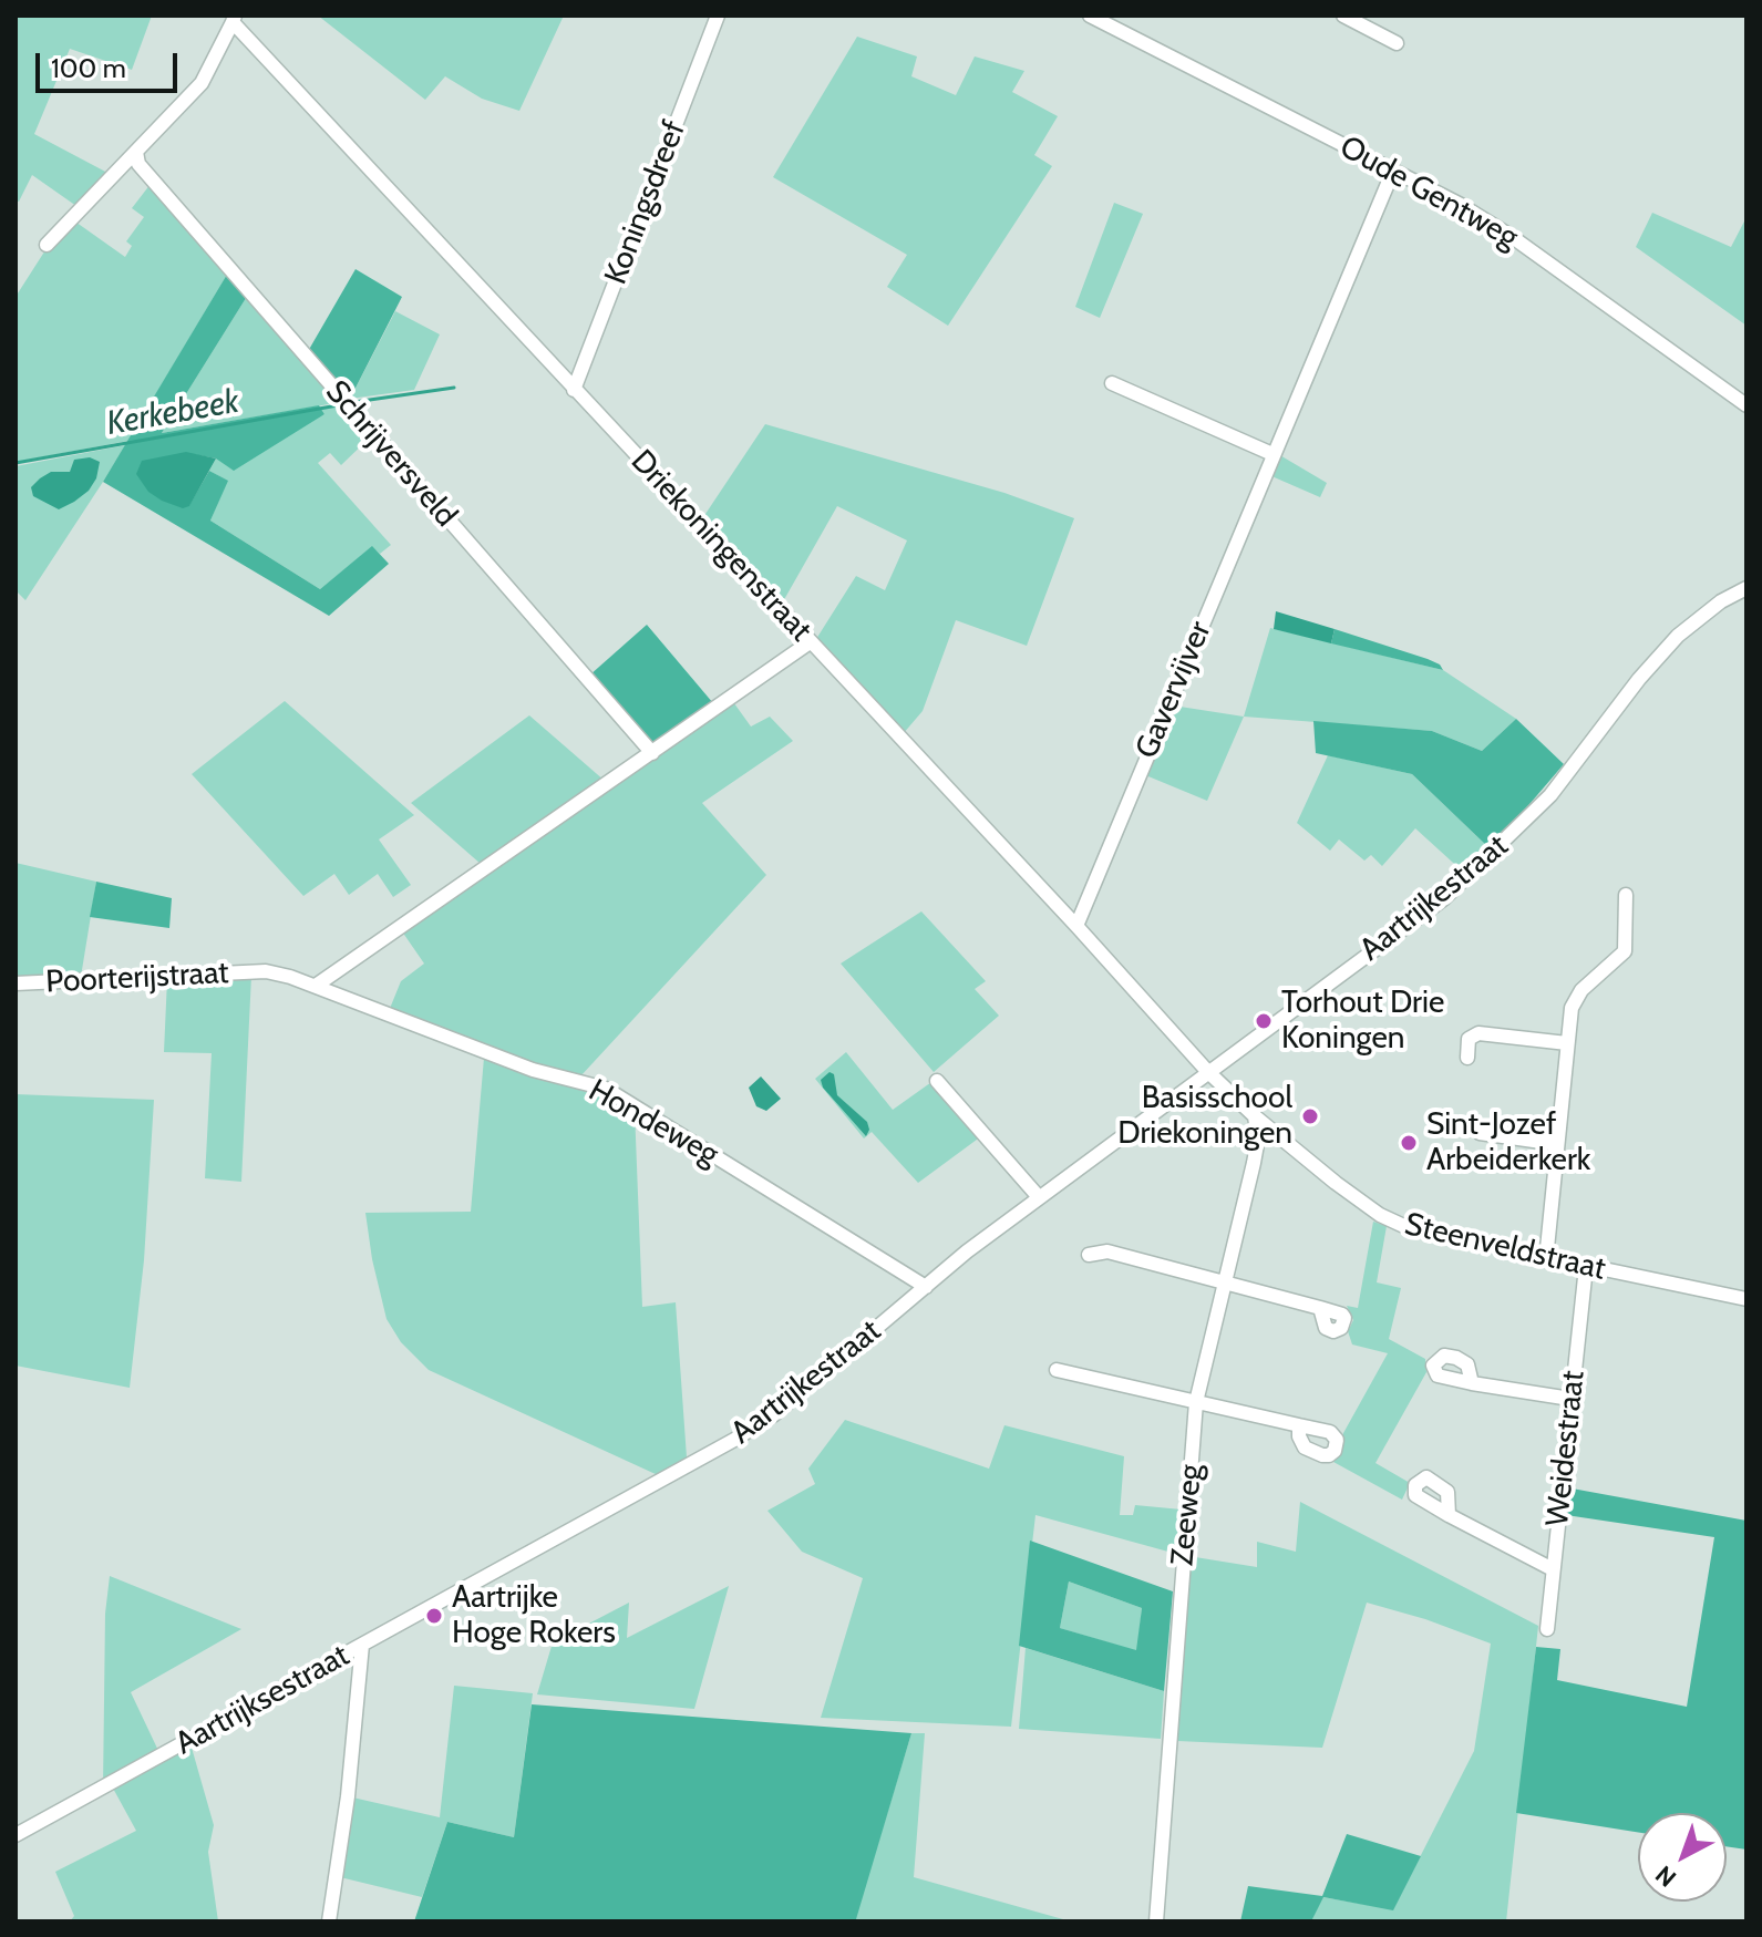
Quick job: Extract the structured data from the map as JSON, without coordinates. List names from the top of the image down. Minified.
{"streets":{"street":["Oude Gentweg","Koningsdreef","Schrijversveld","Driekoningenstraat","Gavervijver","Aartrijkestraat","Poorterijstraat","Hondeweg","Steenveldstraat","Weidestraat","Zeeweg","Aartrijksestraat"]},"crossings":[["Oude Gentweg","Gavervijver"],["Koningsdreef","Driekoningenstraat"],["Schrijversveld","Driekoningenstraat"],["Driekoningenstraat","Gavervijver"],["Driekoningenstraat","Aartrijkestraat"],["Driekoningenstraat","Steenveldstraat"],["Aartrijkestraat","Hondeweg"],["Aartrijkestraat","Steenveldstraat"],["Aartrijkestraat","Aartrijksestraat"],["Poorterijstraat","Hondeweg"],["Steenveldstraat","Weidestraat"],["Steenveldstraat","Zeeweg"]],"water":["Kerkebeek"],"places":["Torhout Drie Koningen","Basisschool Driekoningen","Sint-Jozef Arbeiderkerk","Aartrijke Hoge Rokers"],"scale_bar":"100 m","north":"bottom left"}
